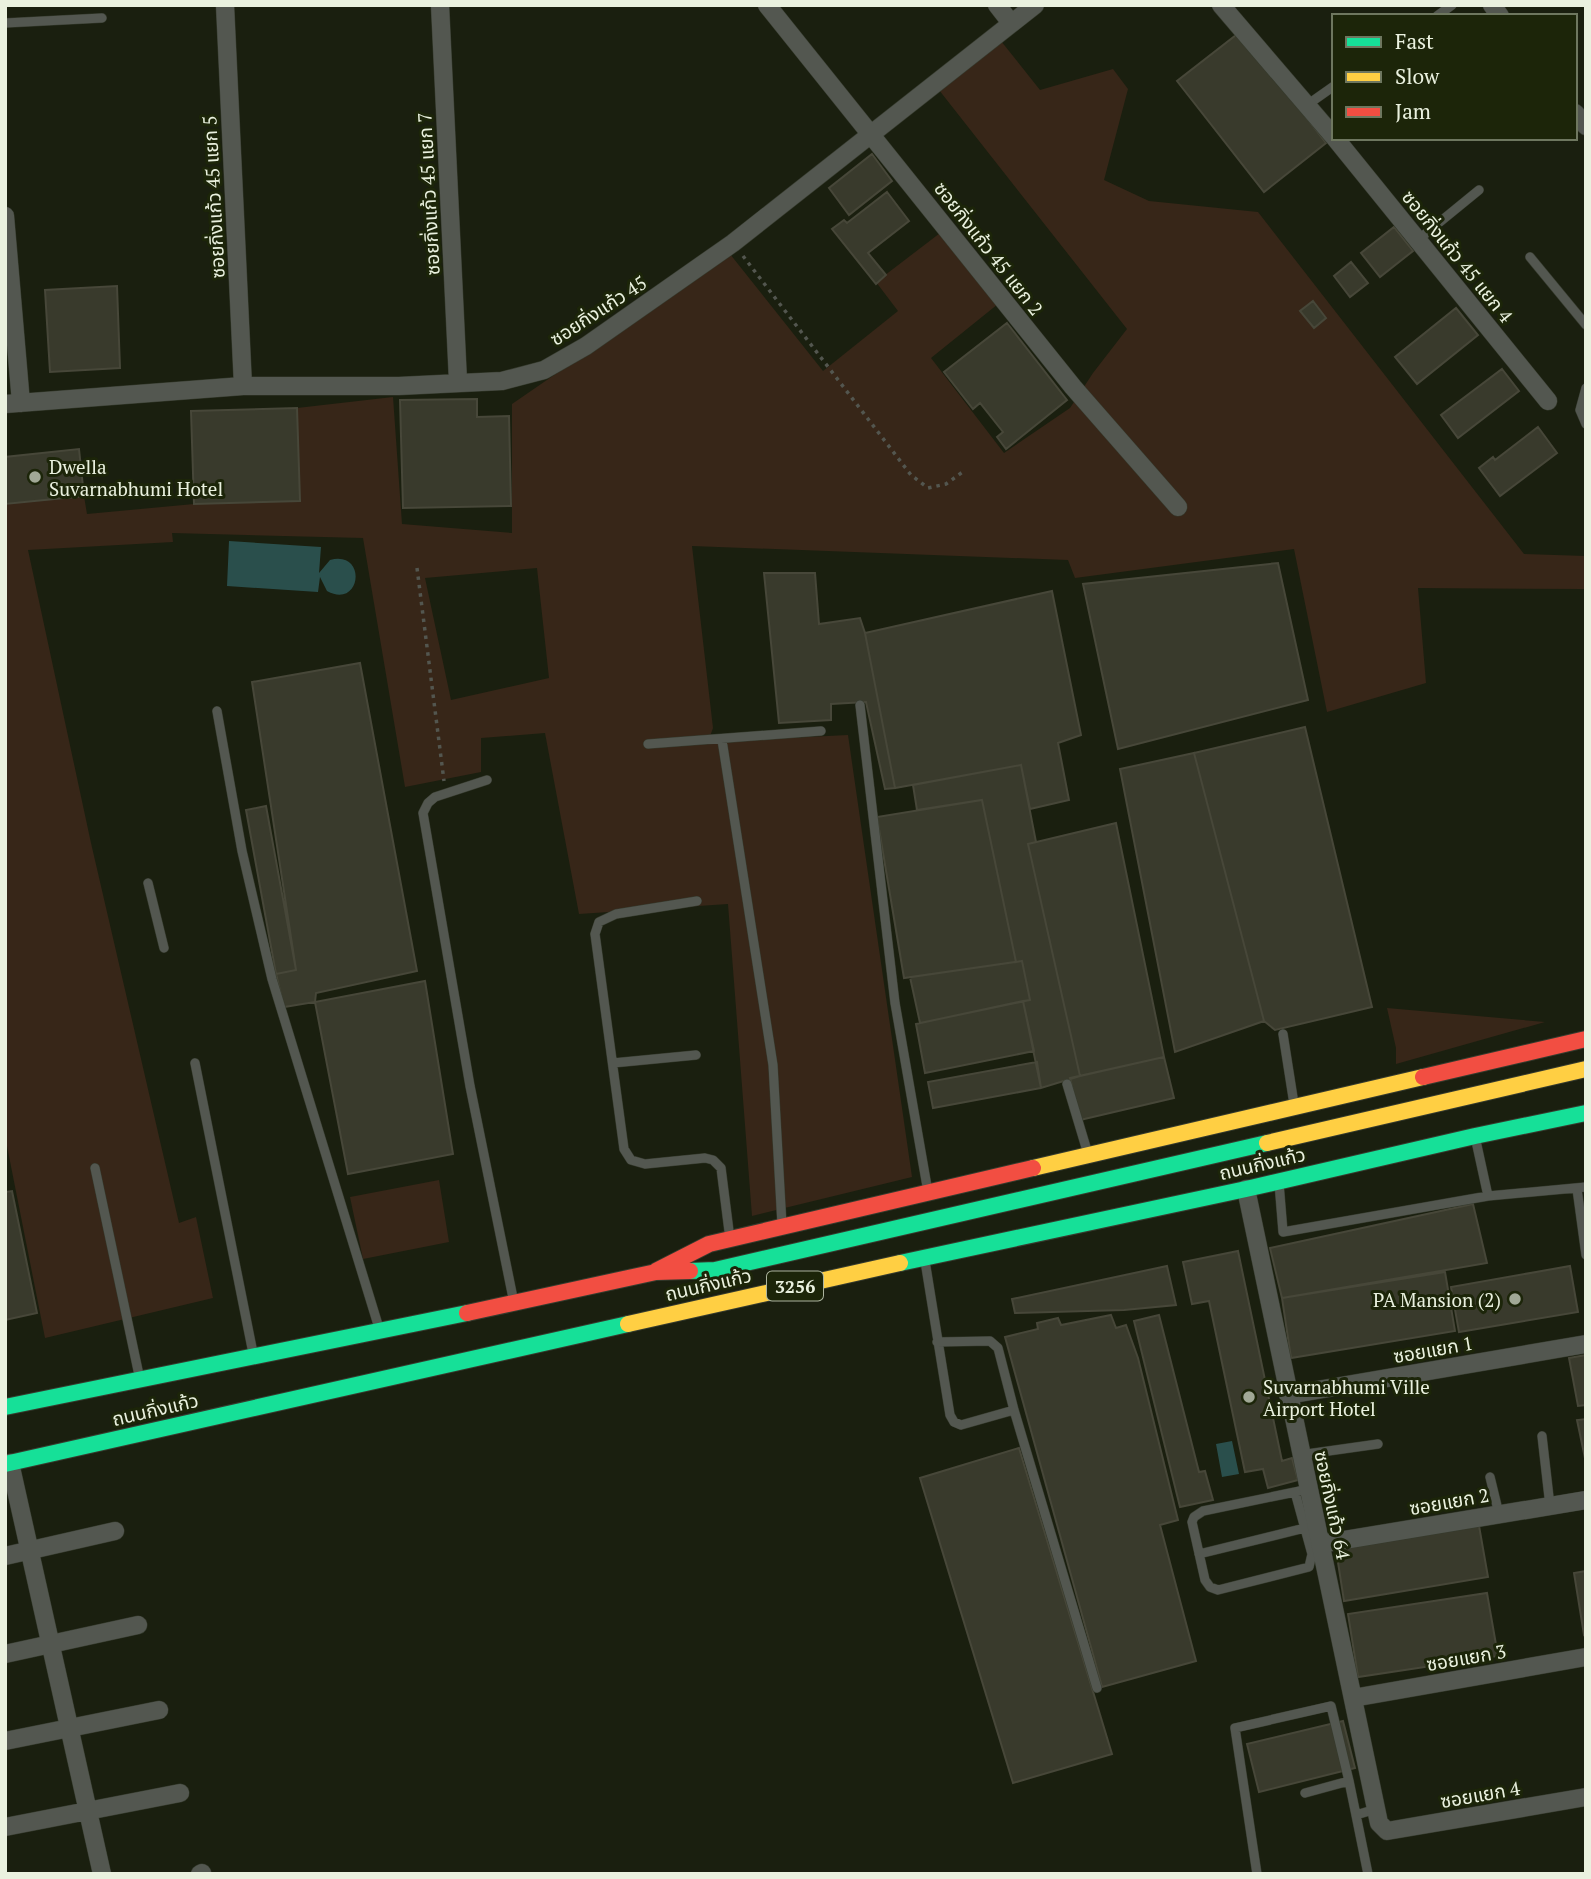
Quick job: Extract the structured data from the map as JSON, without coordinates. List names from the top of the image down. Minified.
{"streets":{"main road":["ถนนกิ่งแก้ว","3256"],"street":["ซอยกิ่งแก้ว 45 แยก 7","ซอยกิ่งแก้ว 45 แยก 5","ซอยกิ่งแก้ว 45 แยก 2","ซอยกิ่งแก้ว 45 แยก 4","ซอยกิ่งแก้ว 45","ซอยแยก 1","ซอยแยก 2","ซอยกิ่งแก้ว 64","ซอยแยก 3","ซอยแยก 4"]},"crossings":[["ซอยกิ่งแก้ว 45 แยก 7","ซอยกิ่งแก้ว 45"],["ซอยกิ่งแก้ว 45 แยก 5","ซอยกิ่งแก้ว 45"],["ซอยกิ่งแก้ว 45 แยก 2","ซอยกิ่งแก้ว 45"],["ถนนกิ่งแก้ว","ซอยกิ่งแก้ว 64"],["ซอยแยก 1","ซอยกิ่งแก้ว 64"],["ซอยแยก 2","ซอยกิ่งแก้ว 64"],["ซอยกิ่งแก้ว 64","ซอยแยก 3"],["ซอยกิ่งแก้ว 64","ซอยแยก 4"]],"places":["Dwella Suvarnabhumi Hotel","PA Mansion (2)","Suvarnabhumi Ville Airport Hotel"],"legend":["Fast","Slow","Jam"]}
